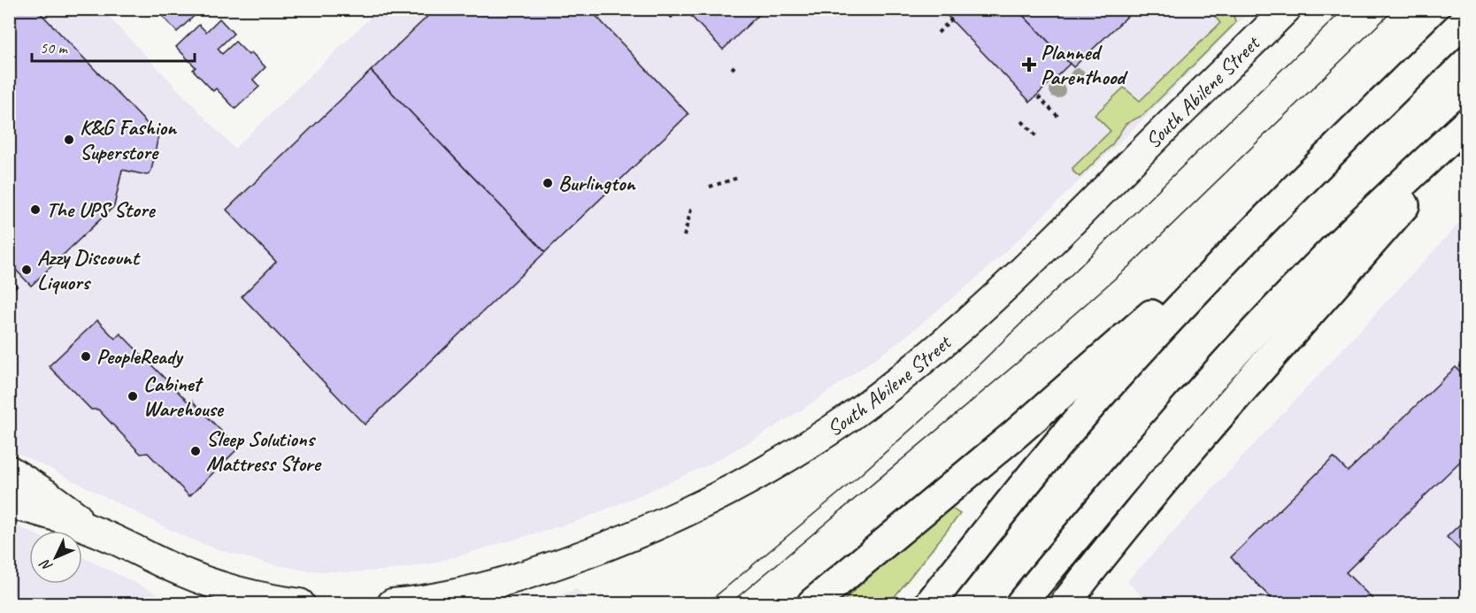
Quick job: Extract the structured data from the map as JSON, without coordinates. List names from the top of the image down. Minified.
{"streets":{"street":["South Abilene Street"]},"places":{"health":["Planned Parenthood"],"other":["K&G Fashion Superstore","Burlington","The UPS Store","Azzy Discount Liquors","PeopleReady","Cabinet Warehouse","Sleep Solutions Mattress Store"]},"scale_bar":"50 m","north":"bottom left"}
